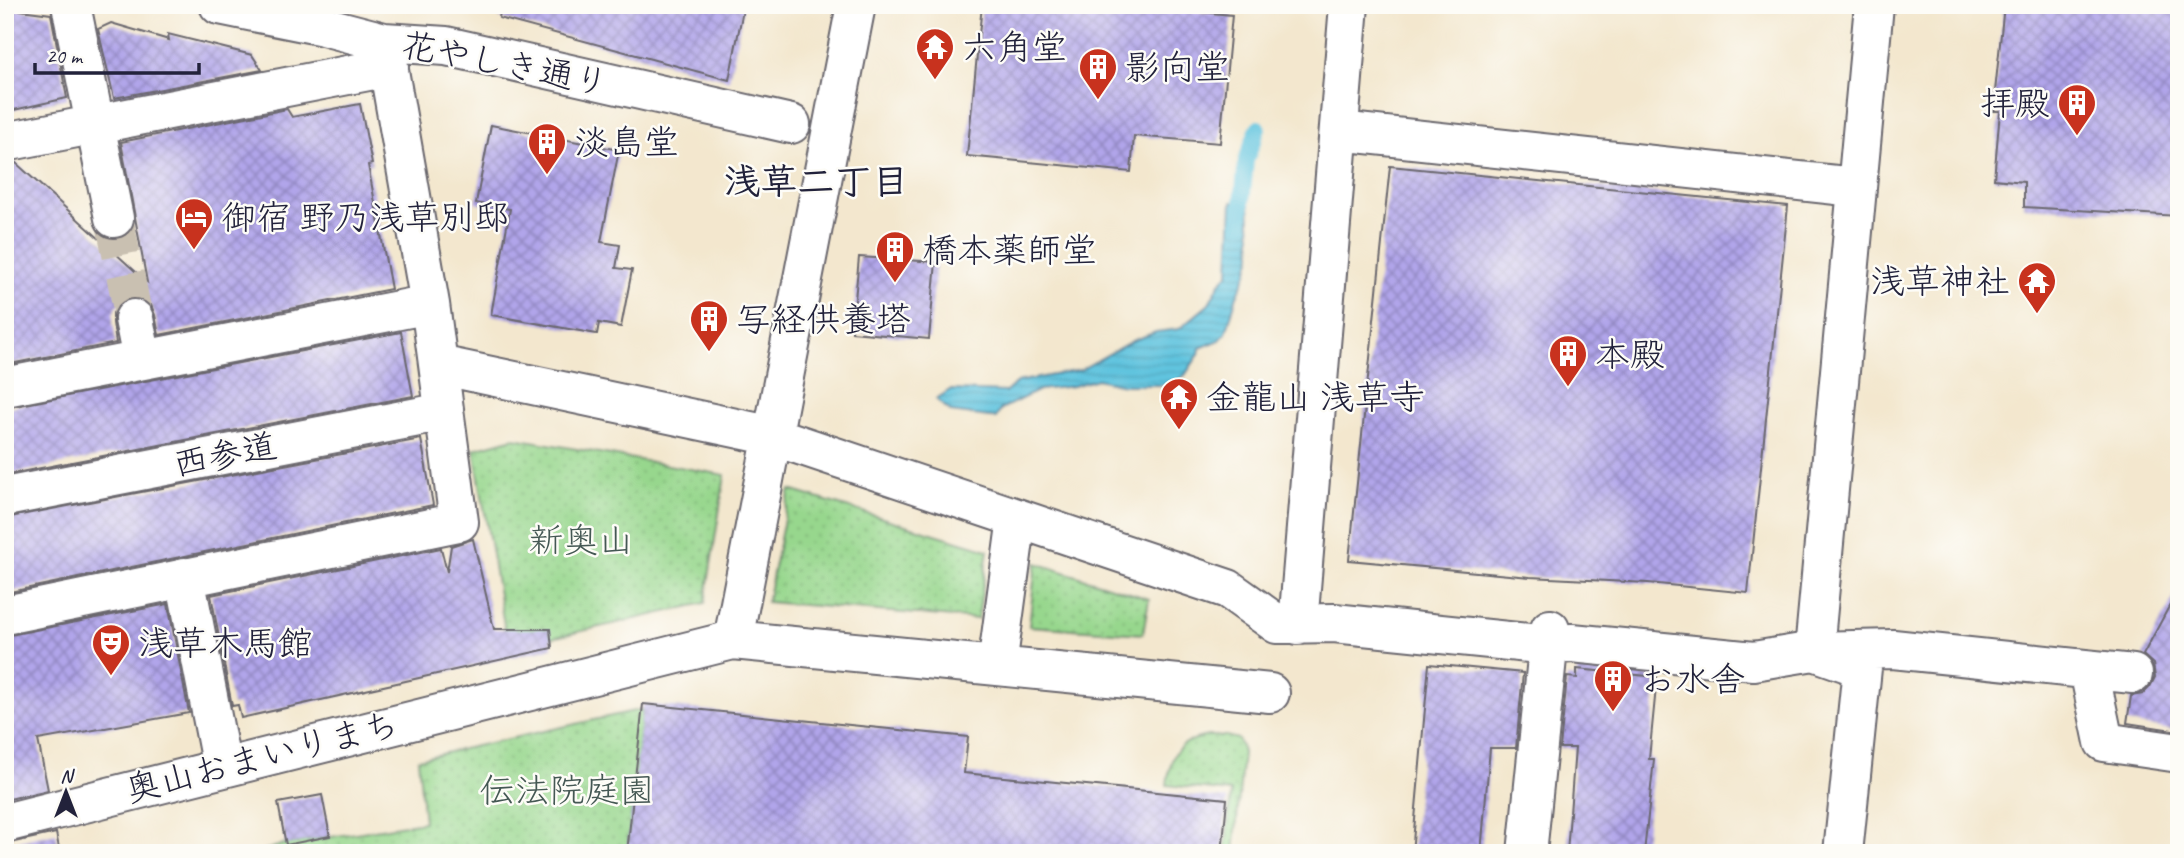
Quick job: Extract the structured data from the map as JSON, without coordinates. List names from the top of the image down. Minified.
{"streets":{"street":["花やしき通り","西参道","奥山おまいりまち"]},"districts":["浅草二丁目"],"parks":["新奥山","伝法院庭園"],"places":{"temple":["六角堂","浅草神社","金龍山 浅草寺"],"building":["影向堂","拝殿","淡島堂","橋本薬師堂","写経供養塔","本殿","お水舎"],"hotel":["御宿 野乃浅草別邸"],"theatre":["浅草木馬館"]},"scale_bar":"20 m","north":"top"}
